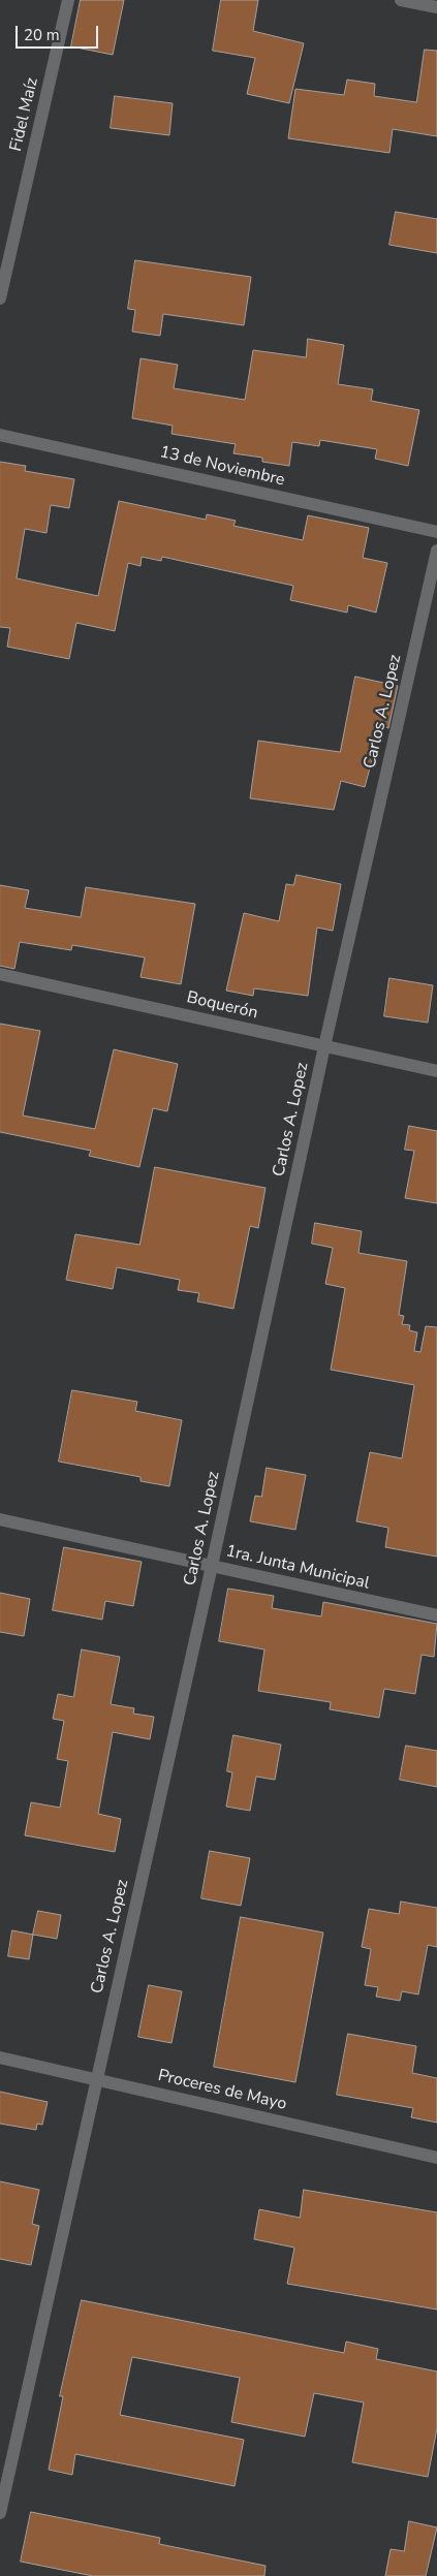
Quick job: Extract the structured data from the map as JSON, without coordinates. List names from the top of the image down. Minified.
{"streets":{"street":["Fidel Maíz","13 de Noviembre","Carlos A. Lopez","Boquerón","1ra. Junta Municipal","Proceres de Mayo"]},"crossings":[["Carlos A. Lopez","Boquerón"],["Carlos A. Lopez","1ra. Junta Municipal"],["Carlos A. Lopez","Proceres de Mayo"]],"scale_bar":"20 m"}
